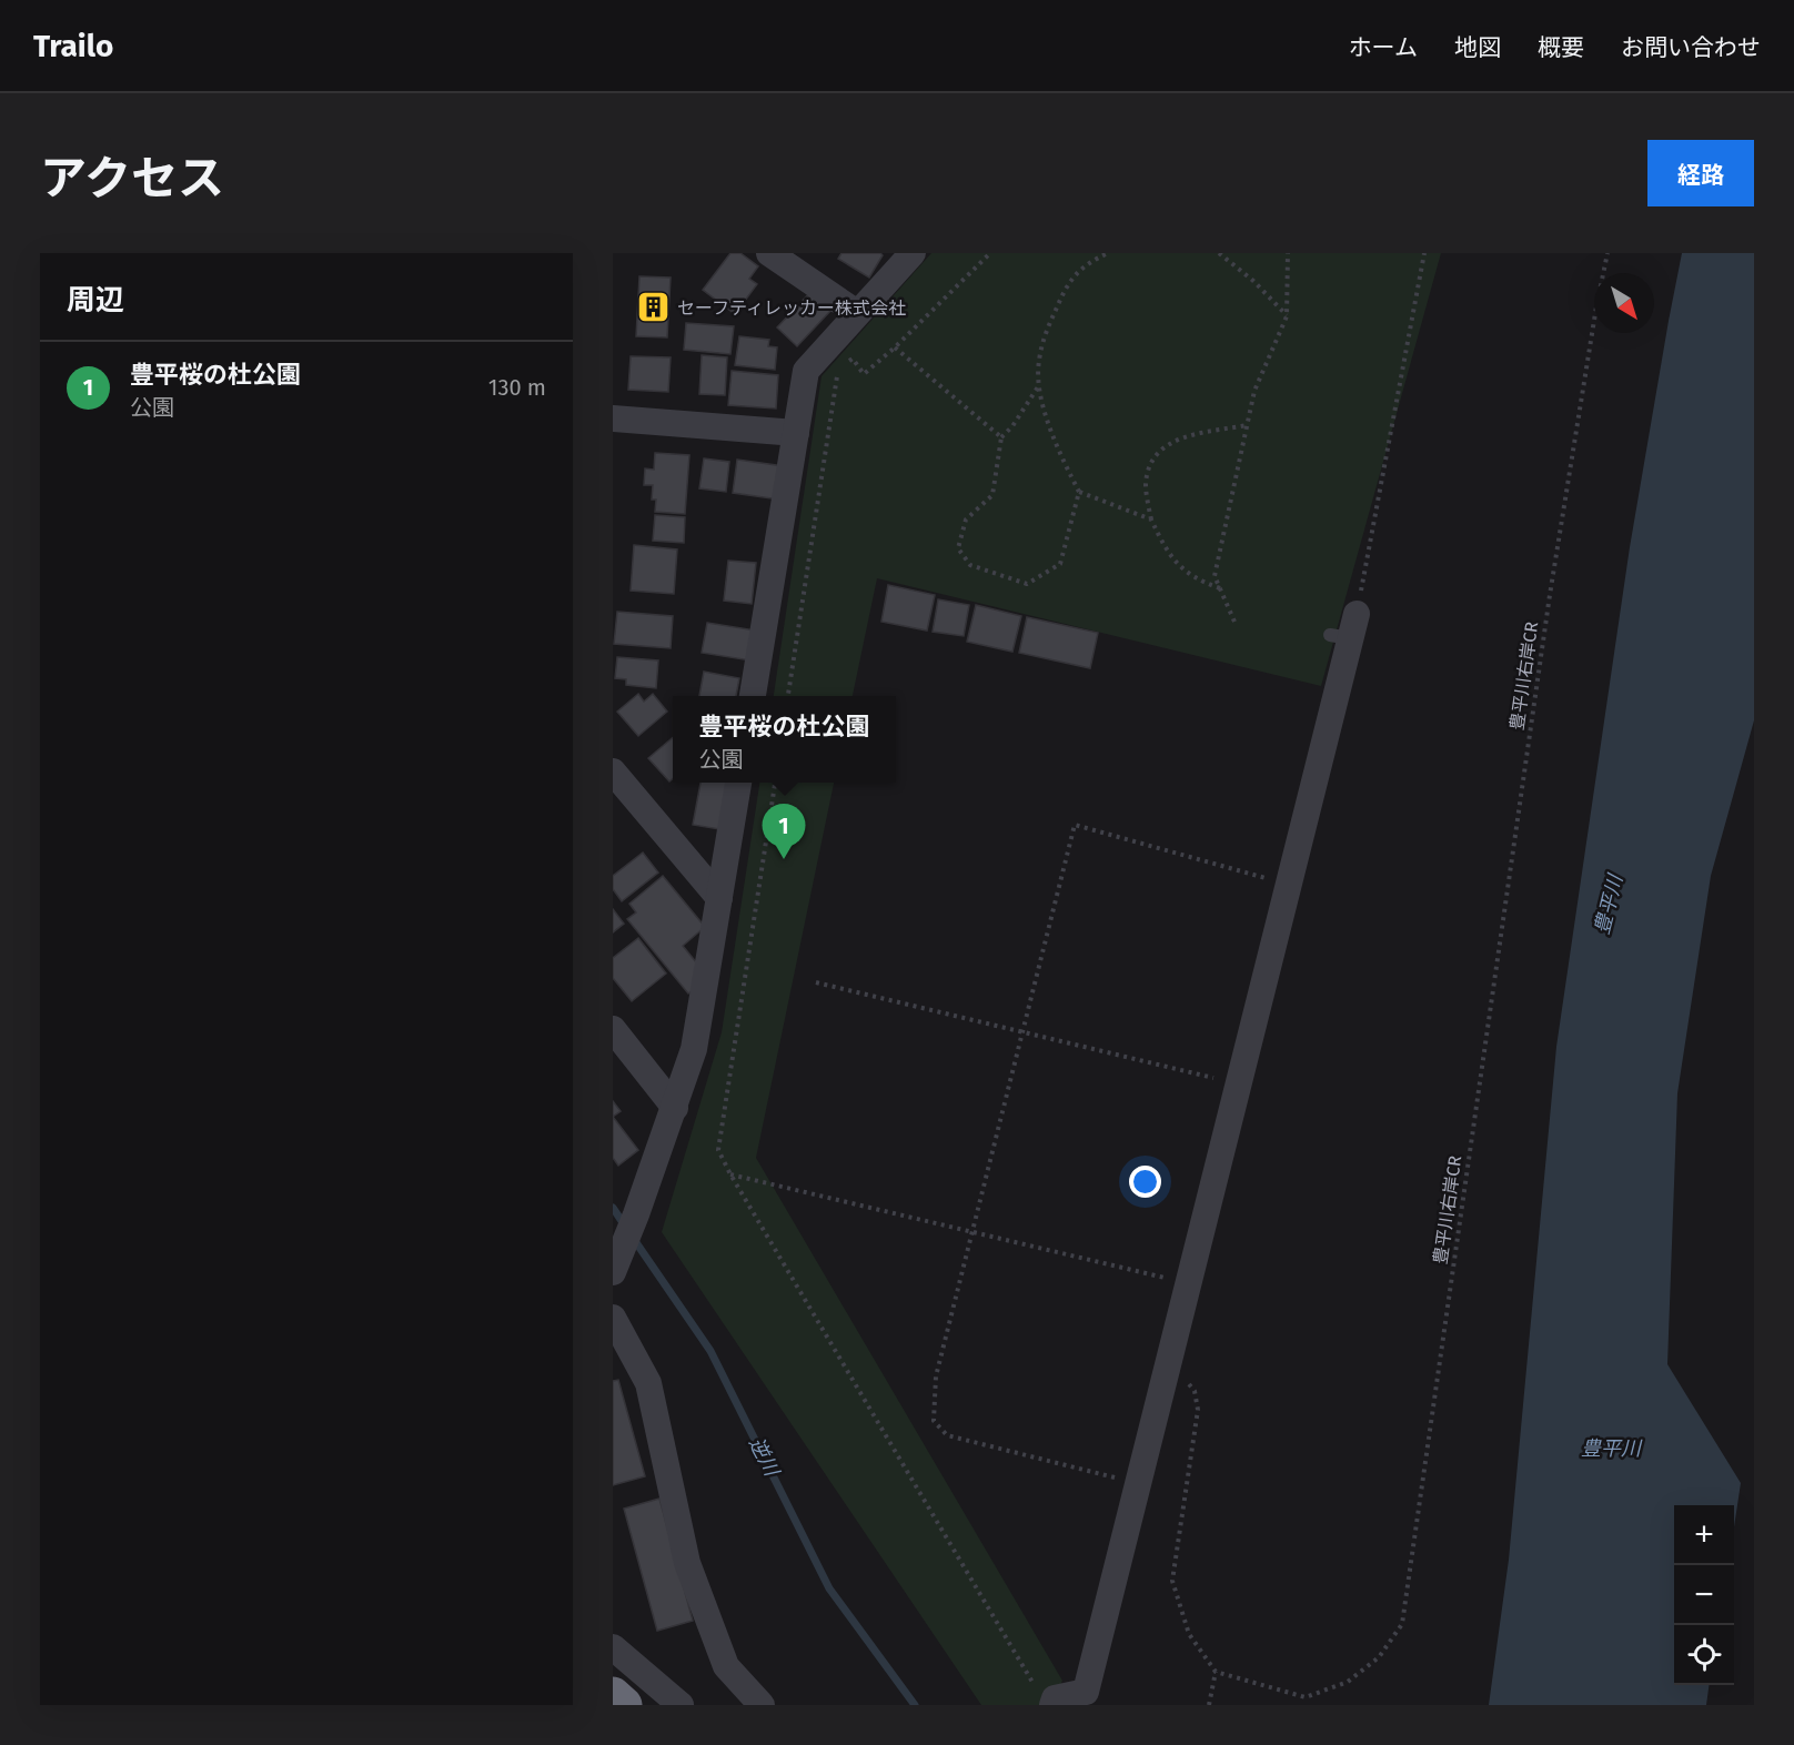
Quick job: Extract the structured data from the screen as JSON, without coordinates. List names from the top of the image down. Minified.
{"streets":{"path":["豊平川右岸CR"]},"water":["豊平川","逆川"],"places":{"building":["セーフティレッカー株式会社"]},"north":"bottom right","page":{"header":"Trailo","nav":["ホーム","地図","概要","お問い合わせ"],"title":"アクセス","buttons":"経路","heading":"周辺","list":[{"mark":"1","name":"豊平桜の杜公園","note":"公園","value":"130 m"}],"popup":["豊平桜の杜公園","公園"],"pins":"1","map_buttons":["+","−"]}}
